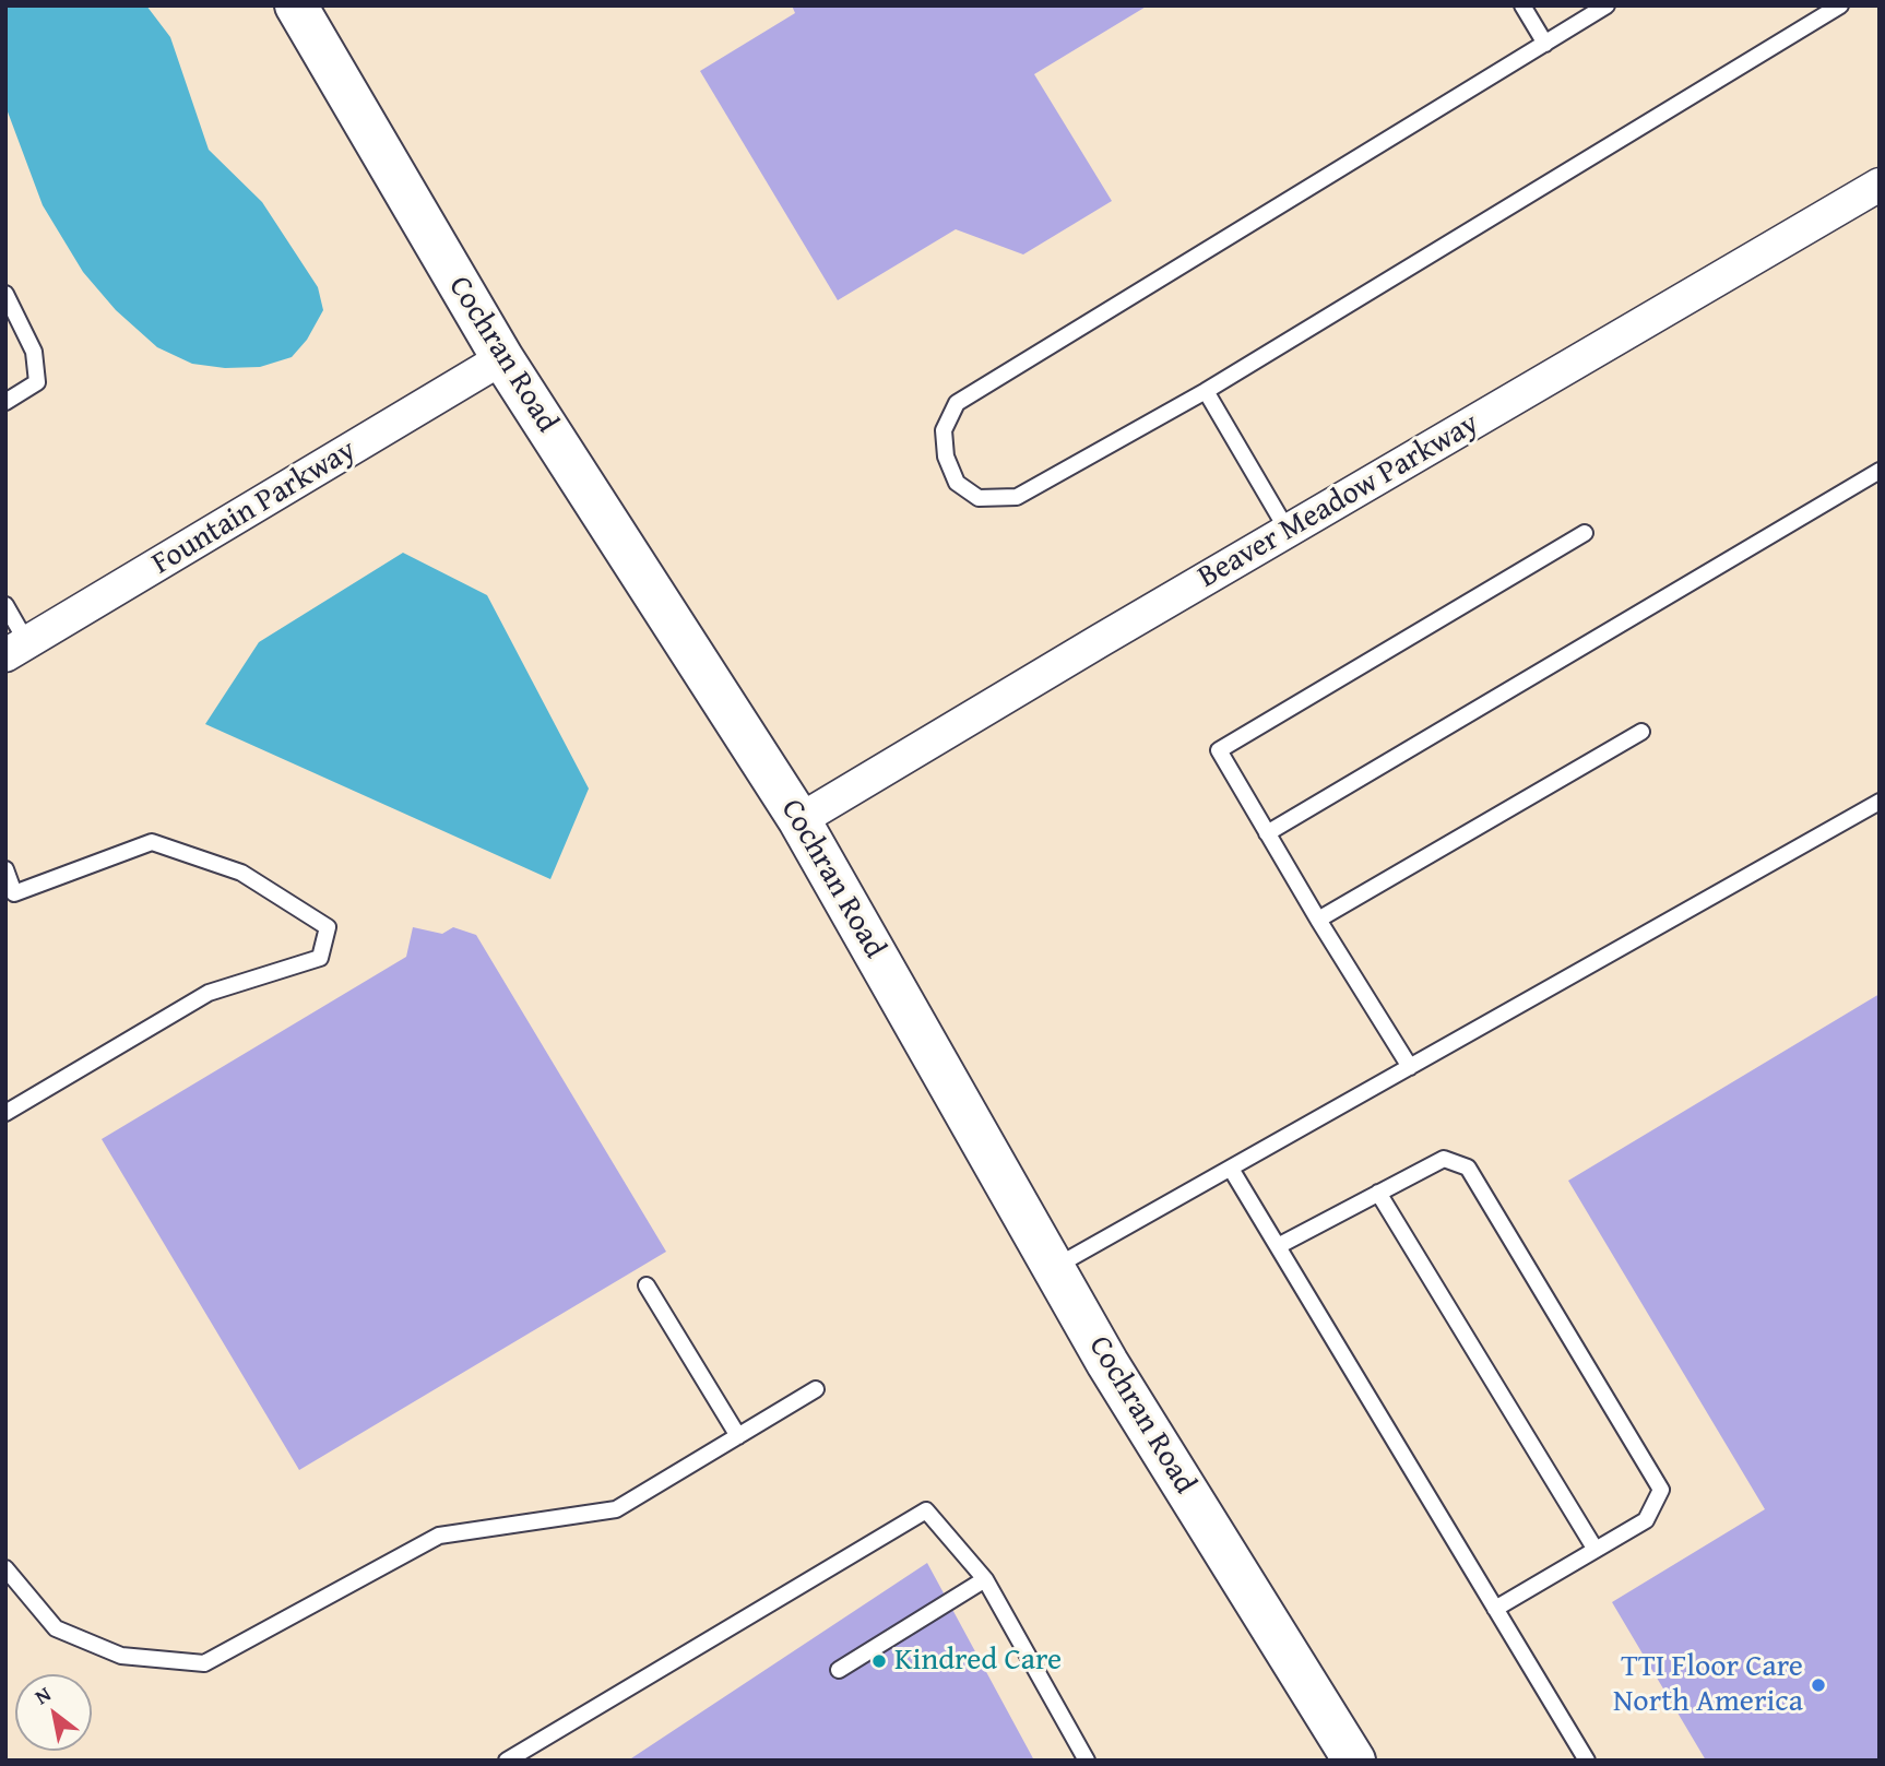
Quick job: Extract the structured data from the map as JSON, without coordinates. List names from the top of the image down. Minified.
{"streets":{"street":["Cochran Road","Beaver Meadow Parkway","Fountain Parkway"]},"crossings":[["Cochran Road","Beaver Meadow Parkway"],["Cochran Road","Fountain Parkway"]],"places":["Kindred Care","TTI Floor Care North America"],"north":"top left"}
